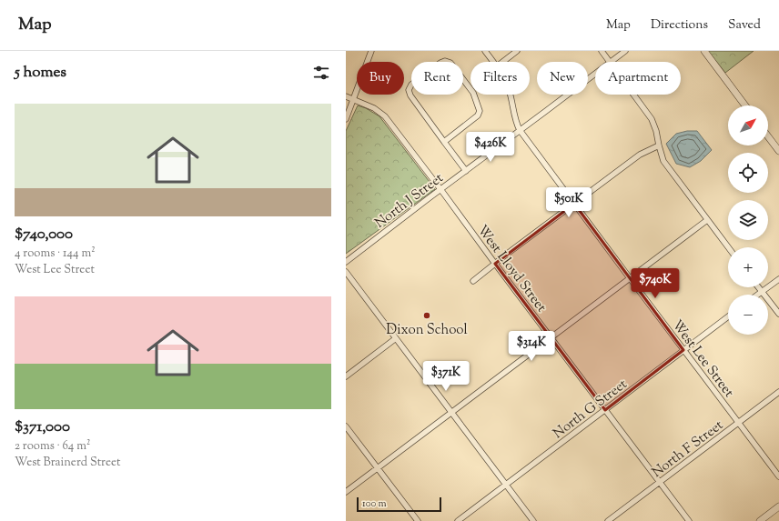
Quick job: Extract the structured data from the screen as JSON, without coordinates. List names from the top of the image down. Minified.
{"streets":{"street":["North J Street","West Lloyd Street","West Lee Street","North G Street","North F Street"]},"crossings":[["North J Street","West Lloyd Street"],["North J Street","West Lee Street"],["West Lloyd Street","North G Street"],["West Lloyd Street","North F Street"],["West Lee Street","North G Street"],["West Lee Street","North F Street"]],"places":["Dixon School"],"scale_bar":"100 m","north":"top right","page":{"header":"Map","nav":["Map","Directions","Saved"],"heading":"5 homes","chip":["Buy","Rent","Filters","New","Apartment"],"list":[{"name":"$740,000","note":"4 rooms · 144 m² · West Lee Street"},{"name":"$371,000","note":"2 rooms · 64 m² · West Brainerd Street"}],"map_buttons":["+","−"],"price":["$426K","$501K","$740K","$314K","$371K"],"scale":"100 m"}}
